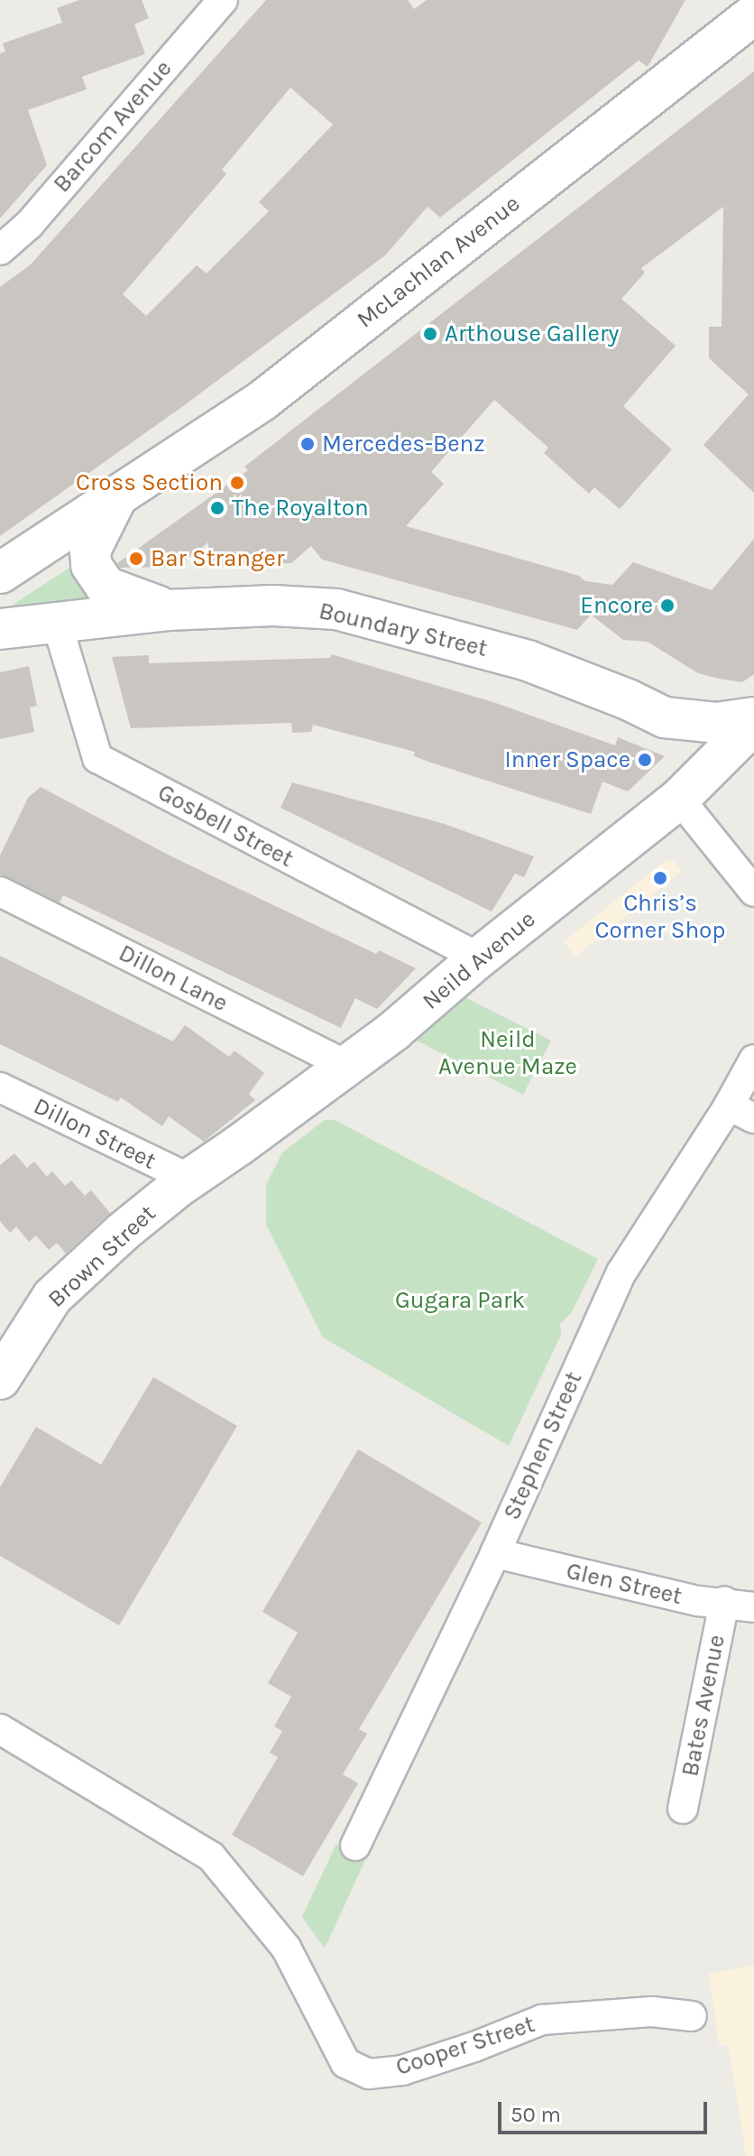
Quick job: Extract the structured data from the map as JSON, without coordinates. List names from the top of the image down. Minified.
{"streets":{"main road":["McLachlan Avenue","Boundary Street","Neild Avenue","Brown Street"],"street":["Barcom Avenue","Gosbell Street","Dillon Lane","Dillon Street","Stephen Street","Glen Street","Bates Avenue","Cooper Street"]},"crossings":[["McLachlan Avenue","Boundary Street"],["Boundary Street","Gosbell Street"],["Gosbell Street","Neild Avenue"],["Neild Avenue","Dillon Lane"],["Neild Avenue","Dillon Street"],["Neild Avenue","Brown Street"],["Dillon Street","Brown Street"],["Stephen Street","Glen Street"],["Glen Street","Bates Avenue"]],"parks":["Neild Avenue Maze","Gugara Park"],"places":["Arthouse Gallery","Mercedes-Benz","Cross Section","The Royalton","Bar Stranger","Encore","Inner Space","Chris’s Corner Shop"],"scale_bar":"50 m"}
